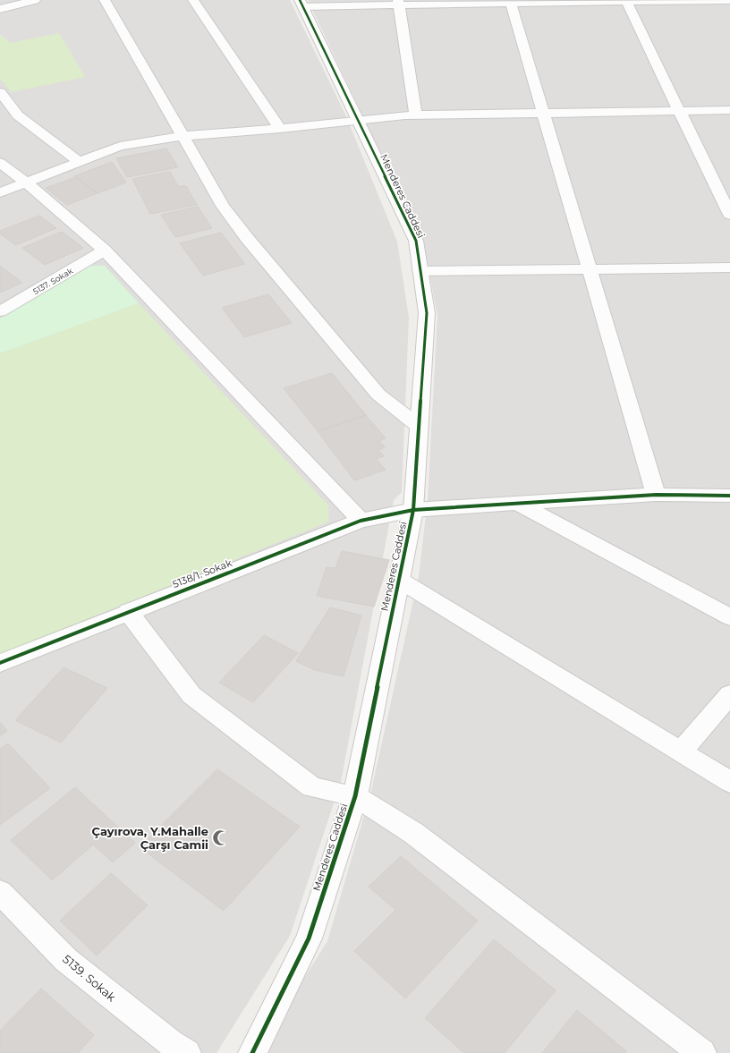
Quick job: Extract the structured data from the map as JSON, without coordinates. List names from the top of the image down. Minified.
{"streets":{"street":["Menderes Caddesi","5137. Sokak","5138/1. Sokak","5139. Sokak"]},"crossings":[["Menderes Caddesi","5138/1. Sokak"]],"places":{"mosque":["Çayırova, Y.Mahalle Çarşı Camii"]}}
